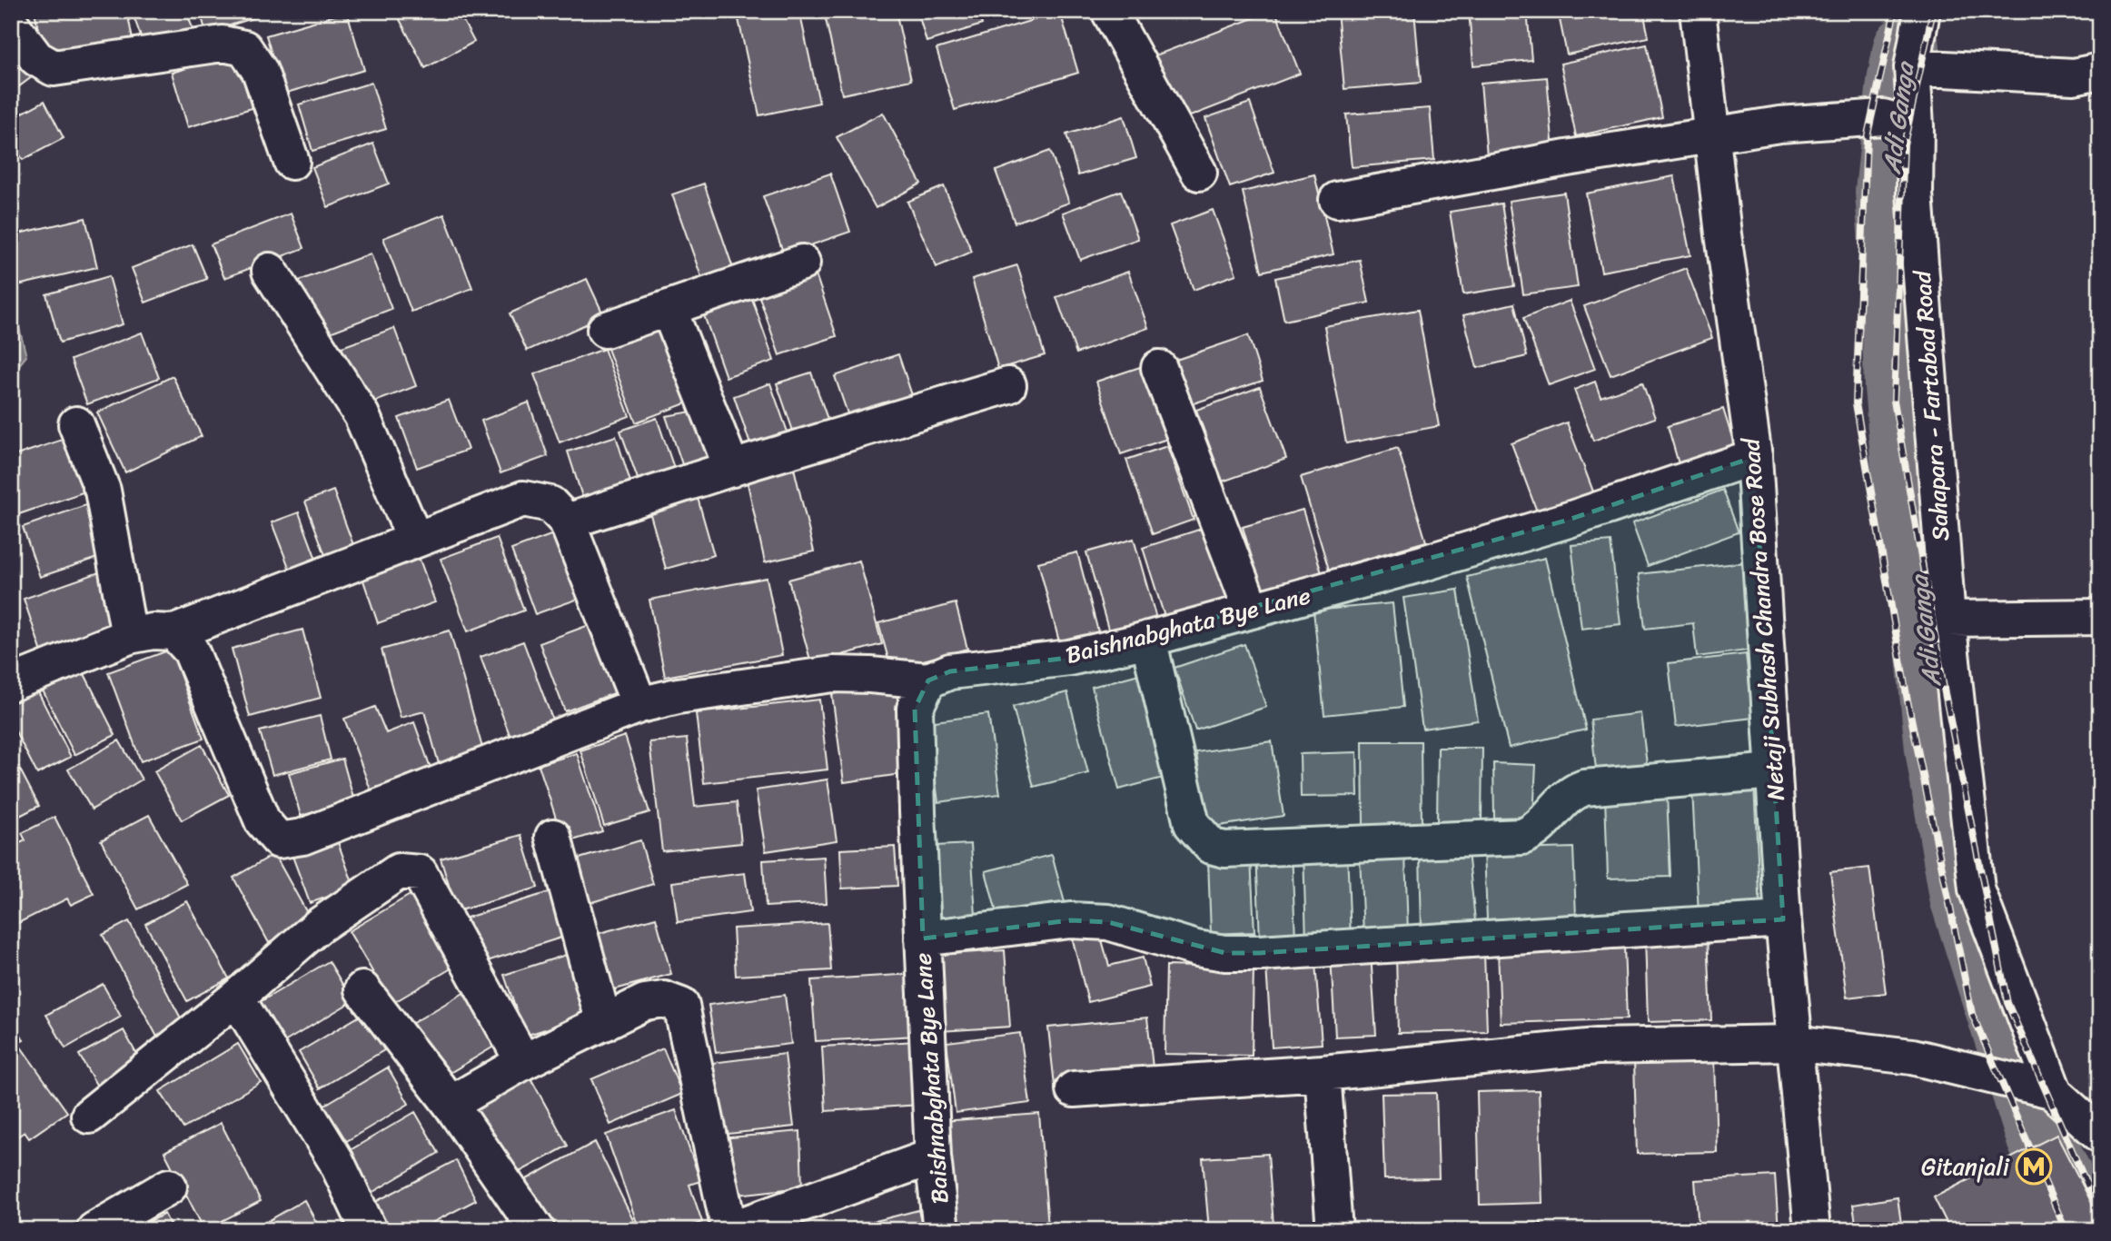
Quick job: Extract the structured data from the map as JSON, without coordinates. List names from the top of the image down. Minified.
{"streets":{"street":["Sahapara - Fartabad Road","Netaji Subhash Chandra Bose Road","Baishnabghata Bye Lane"]},"crossings":[["Netaji Subhash Chandra Bose Road","Baishnabghata Bye Lane"]],"water":["Adi Ganga"],"places":{"metro station":["Gitanjali"]}}
